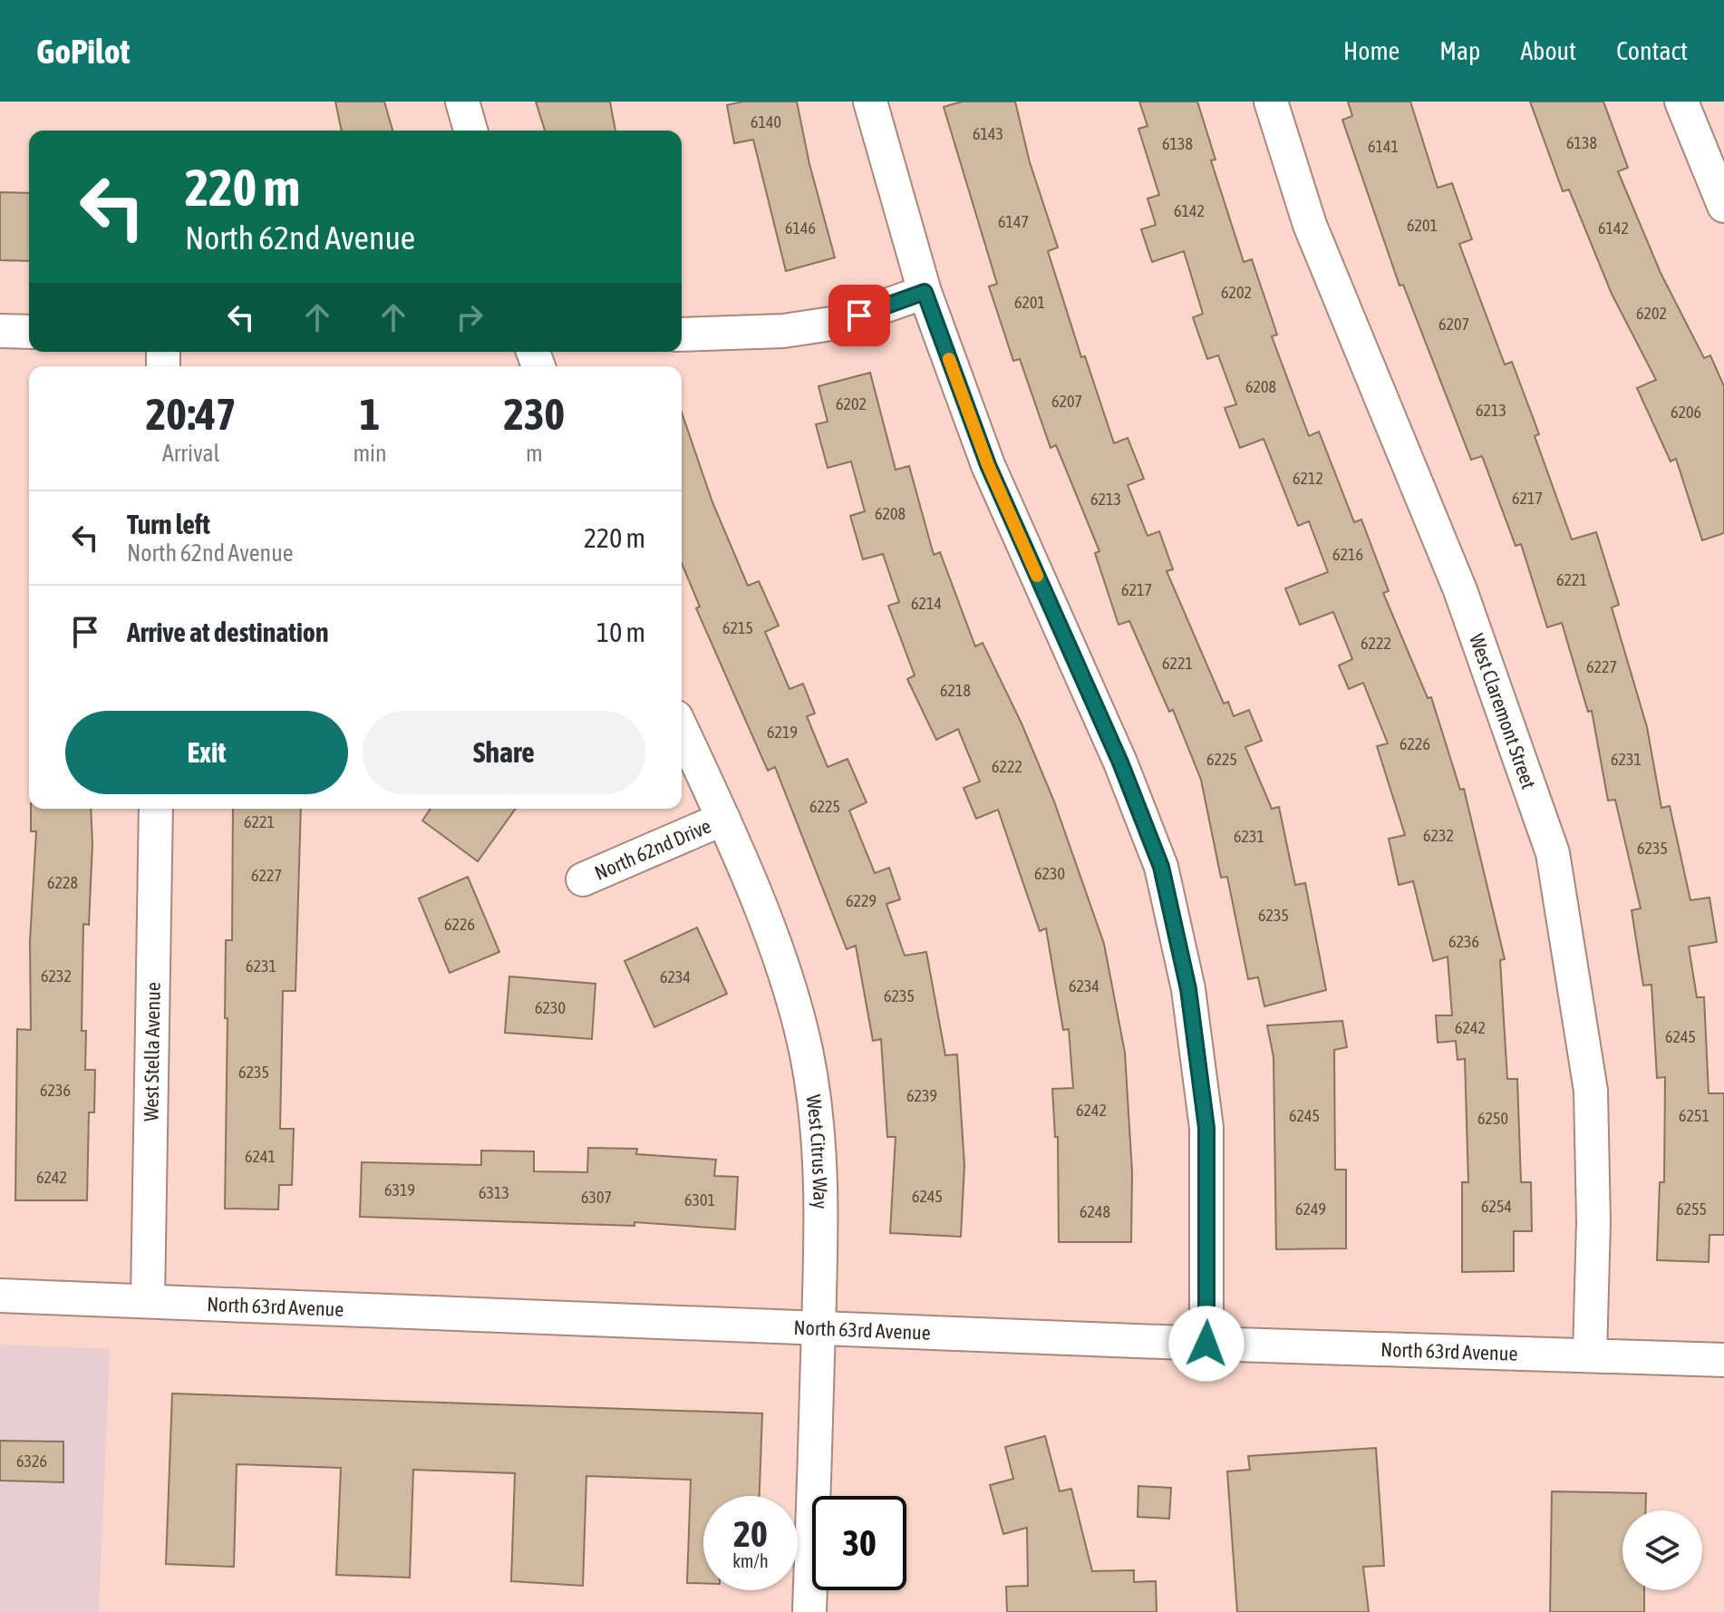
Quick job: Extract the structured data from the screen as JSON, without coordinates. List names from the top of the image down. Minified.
{"streets":{"street":["West Claremont Street","North 62nd Drive","West Stella Avenue","West Citrus Way","North 63rd Avenue"]},"crossings":[["West Claremont Street","North 63rd Avenue"],["North 62nd Drive","West Citrus Way"],["West Stella Avenue","North 63rd Avenue"],["West Citrus Way","North 63rd Avenue"]],"house_numbers":["6140","6143","6138","6138","6141","6142","6147","6201","6146","6142","6202","6201","6202","6207","6208","6207","6202","6213","6206","6212","6217","6213","6208","6216","6221","6217","6214","6215","6222","6221","6227","6218","6219","6226","6225","6231","6222","6225","6221","6232","6231","6235","6230","6227","6228","6229","6235","6226","6236","6231","6232","6234","6234","6235","6230","6242","6245","6235","6236","6239","6242","6245","6251","6250","6241","6242","6319","6313","6245","6307","6301","6254","6249","6255","6248","6326"],"page":{"header":"GoPilot","nav":["Home","Map","About","Contact"],"turn":["220 m","North 62nd Avenue"],"eta":["20:47","Arrival","1","min","230","m"],"list":[{"name":"Turn left","note":"North 62nd Avenue","value":"220 m"},{"name":"Arrive at destination","value":"10 m"}],"buttons":["Exit","Share"],"speed":"20 km/h","limit":"30"}}
